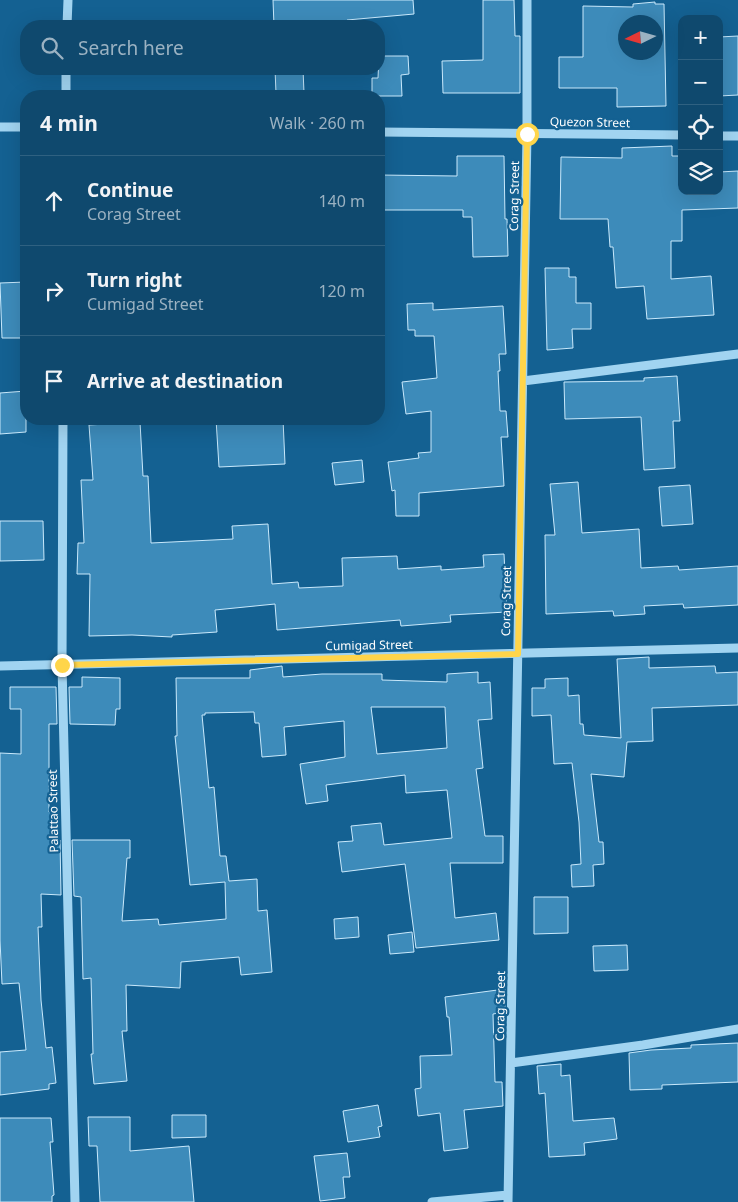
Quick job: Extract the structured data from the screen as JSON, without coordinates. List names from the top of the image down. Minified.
{"streets":{"street":["Quezon Street","Corag Street","Cumigad Street","Palattao Street"]},"crossings":[["Quezon Street","Corag Street"],["Corag Street","Cumigad Street"],["Cumigad Street","Palattao Street"]],"north":"left","page":{"map_buttons":["+","−"],"search":"Search here","heading":["4 min","Walk · 260 m"],"list":[["Continue","Corag Street","140 m"],["Turn right","Cumigad Street","120 m"],"Arrive at destination"]}}
